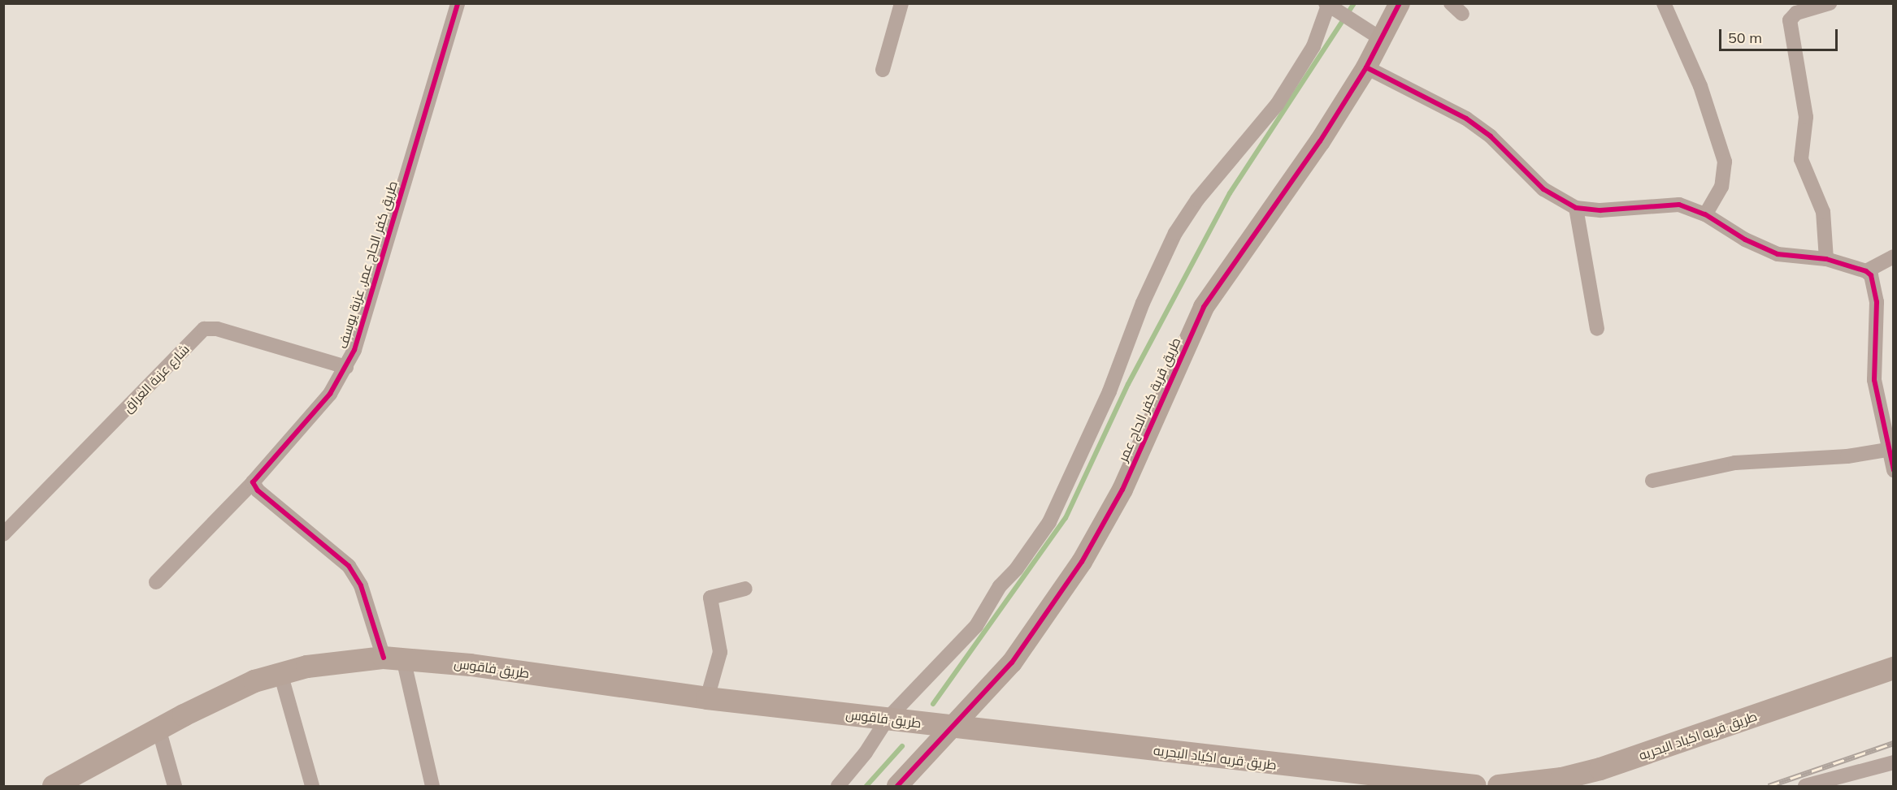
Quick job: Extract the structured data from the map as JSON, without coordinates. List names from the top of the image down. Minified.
{"streets":{"main road":["طريق فاقوس","طريق قريه اكياد البحريه"],"street":["طريق كفر الحاج عمر, عزبة يوسف","شارع عزبة العراق","طريق قرية كفر الحاج عمر"]},"crossings":[["طريق كفر الحاج عمر, عزبة يوسف","شارع عزبة العراق"],["طريق قرية كفر الحاج عمر","طريق فاقوس"],["طريق قرية كفر الحاج عمر","طريق قريه اكياد البحريه"],["طريق فاقوس","طريق قريه اكياد البحريه"]],"scale_bar":"50 m"}
